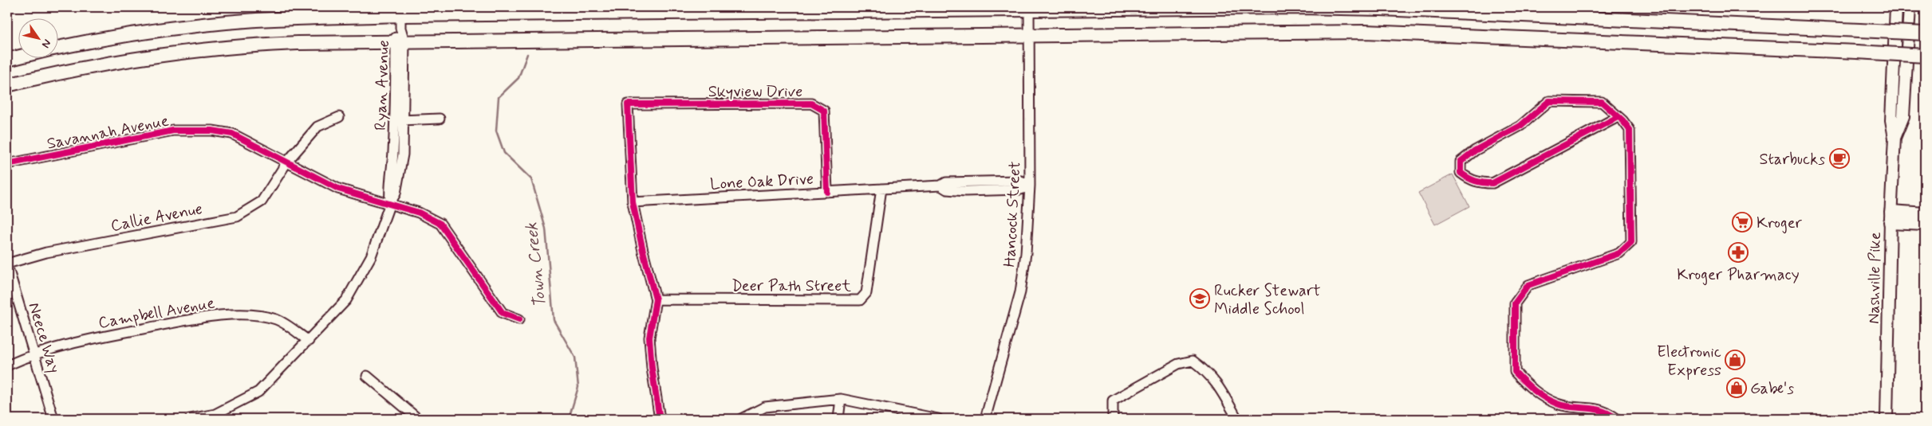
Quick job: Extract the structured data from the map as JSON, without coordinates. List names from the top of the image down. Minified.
{"streets":{"main road":["Nashville Pike"],"street":["Ryan Avenue","Skyview Drive","Savannah Avenue","Lone Oak Drive","Hancock Street","Callie Avenue","Deer Path Street","Campbell Avenue","Neece Way"]},"crossings":[["Ryan Avenue","Savannah Avenue"],["Ryan Avenue","Campbell Avenue"],["Skyview Drive","Lone Oak Drive"],["Savannah Avenue","Callie Avenue"],["Lone Oak Drive","Hancock Street"],["Lone Oak Drive","Deer Path Street"],["Callie Avenue","Neece Way"],["Campbell Avenue","Neece Way"]],"water":["Town Creek"],"places":{"cafe":["Starbucks"],"supermarket":["Kroger"],"pharmacy":["Kroger Pharmacy"],"school or university":["Rucker Stewart Middle School"],"shop":["Electronic Express","Gabe's"]},"north":"bottom right"}
